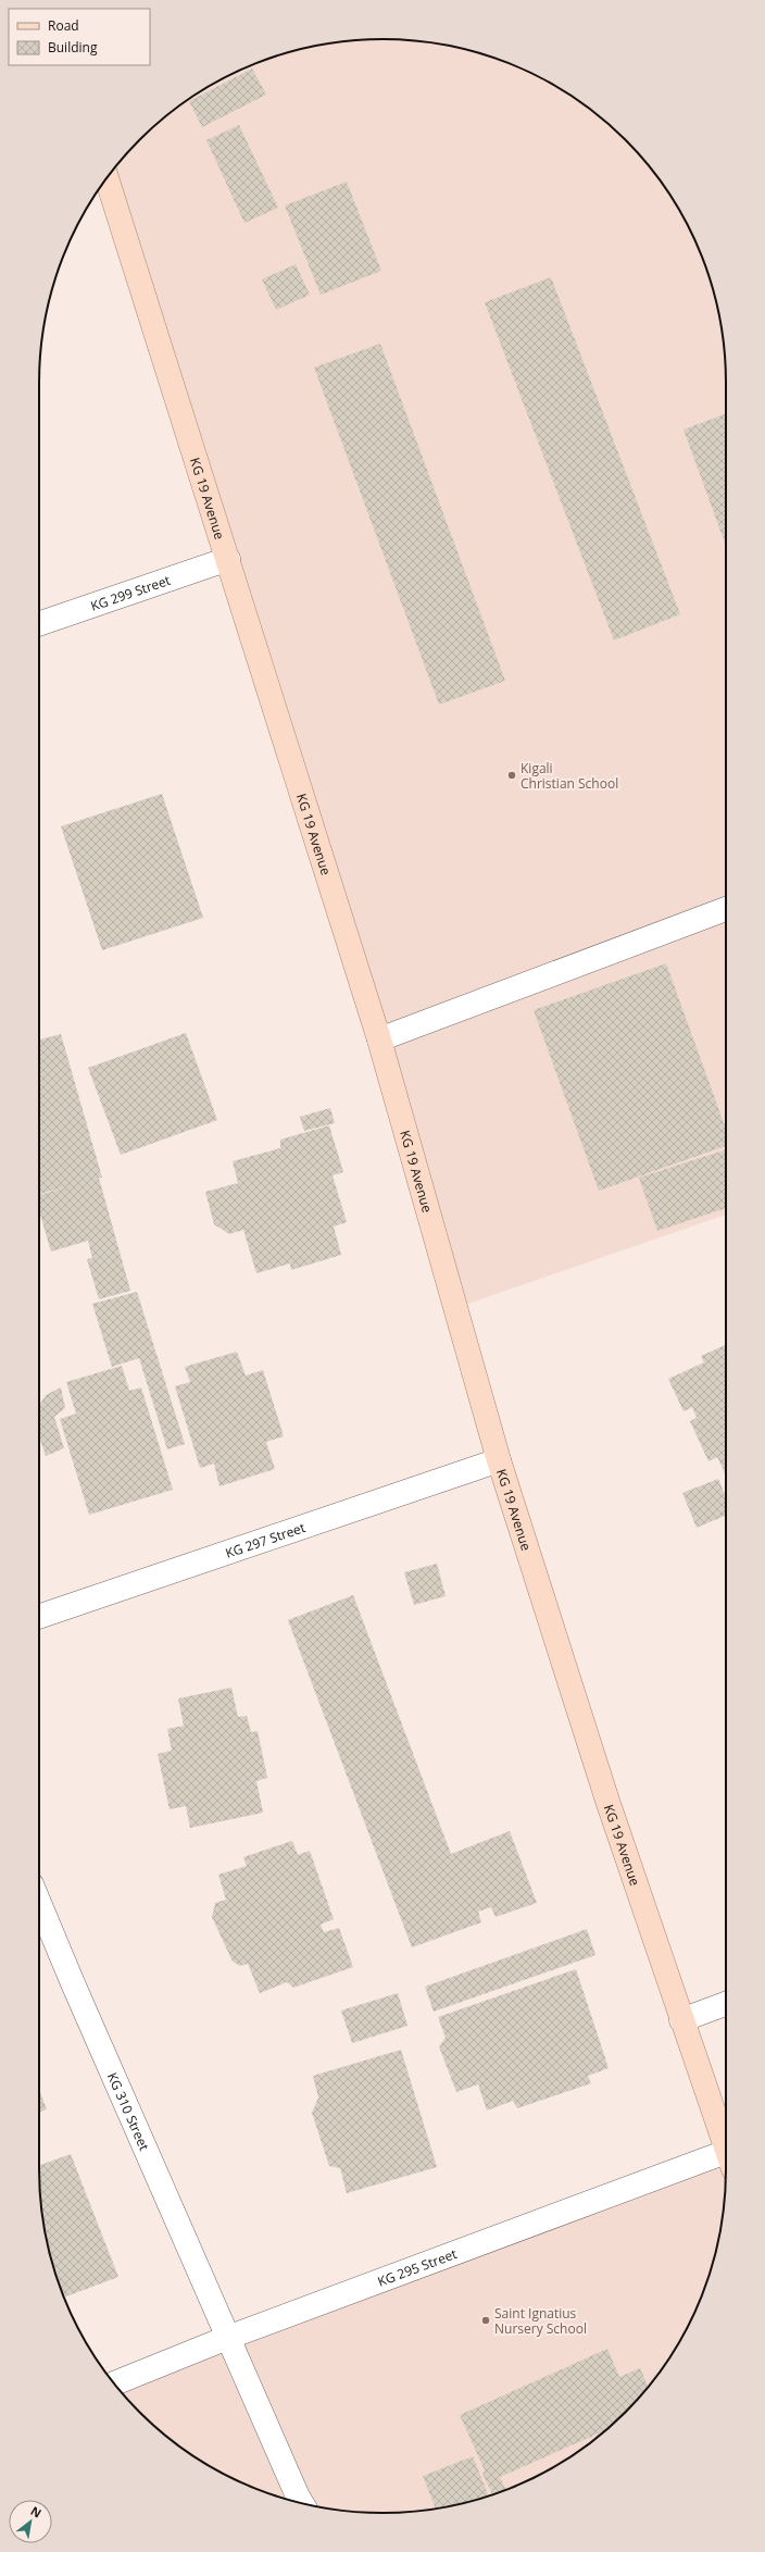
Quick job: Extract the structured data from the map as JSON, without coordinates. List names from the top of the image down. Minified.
{"streets":{"main road":["KG 19 Avenue"],"street":["KG 299 Street","KG 297 Street","KG 310 Street","KG 295 Street"]},"crossings":[["KG 19 Avenue","KG 299 Street"],["KG 19 Avenue","KG 297 Street"],["KG 310 Street","KG 295 Street"]],"places":["Kigali Christian School","Saint Ignatius Nursery School"],"legend":["Road","Building"],"north":"top right"}
